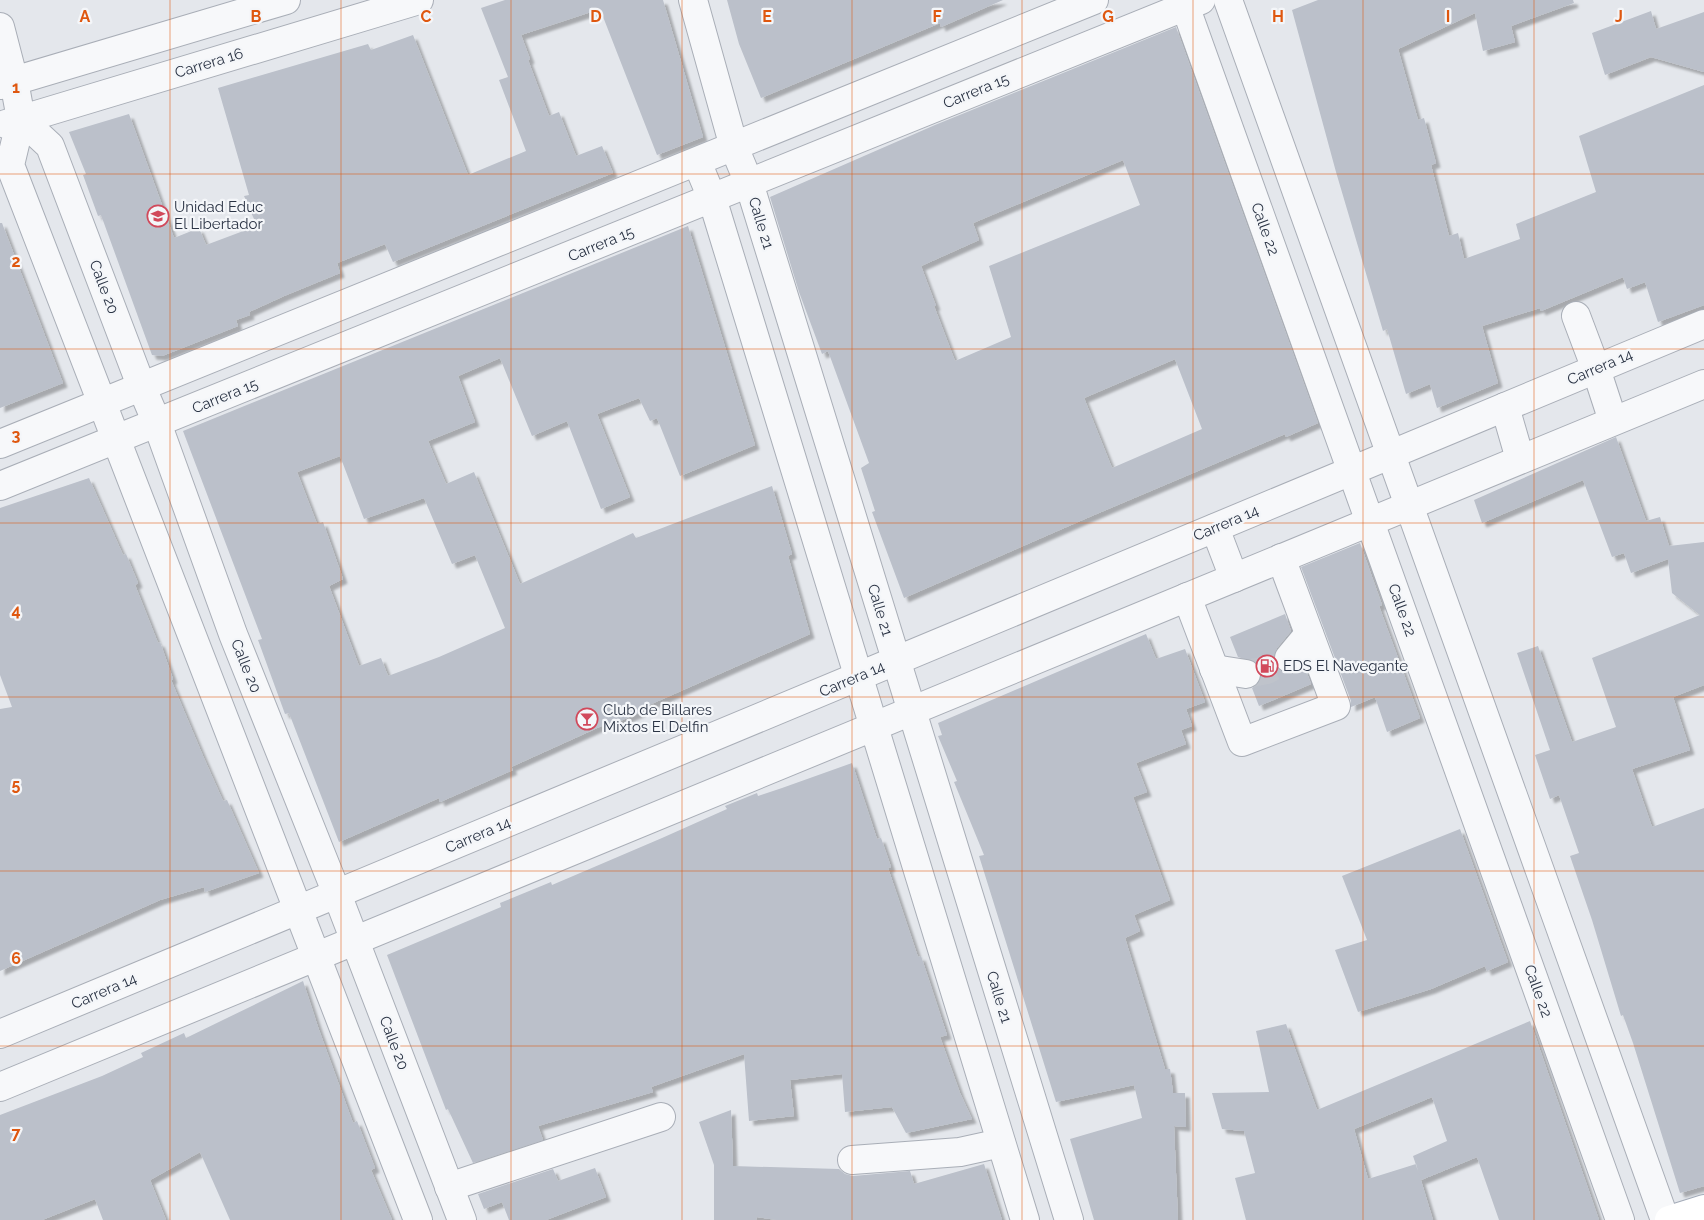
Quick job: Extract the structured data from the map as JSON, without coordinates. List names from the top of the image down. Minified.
{"streets":{"street":["Carrera 16","Carrera 15","Calle 21","Calle 22","Calle 20","Carrera 14"]},"crossings":[["Carrera 16","Calle 20"],["Carrera 15","Calle 21"],["Carrera 15","Calle 22"],["Carrera 15","Calle 20"],["Calle 21","Carrera 14"],["Calle 22","Carrera 14"],["Calle 20","Carrera 14"]],"places":{"school or university":["Unidad Educ El Libertador"],"fuel station":["EDS El Navegante"],"bar":["Club de Billares Mixtos El Delfin"]},"grid":{"columns":["A","B","C","D","E","F","G","H","I","J"],"rows":["1","2","3","4","5","6","7"]}}
